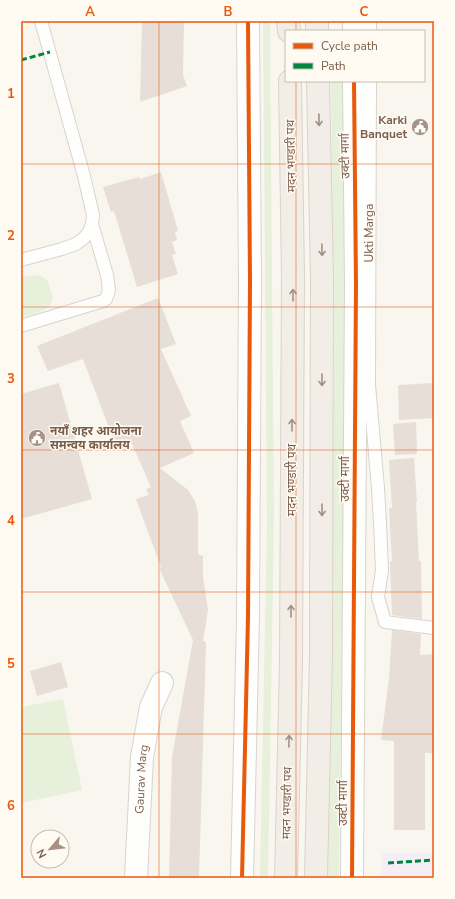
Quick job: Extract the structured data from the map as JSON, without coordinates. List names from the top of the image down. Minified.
{"streets":{"highway":["मदन भण्डारी पथ"],"street":["उक्टी मार्गा","Gaurav Marg"],"lane":["Ukti Marga"]},"places":{"public building":["Karki Banquet","नयाँ शहर आयोजना समन्वय कार्यालय"]},"legend":["Cycle path","Path"],"north":"bottom left","grid":{"columns":["A","B","C"],"rows":["1","2","3","4","5","6"]}}
